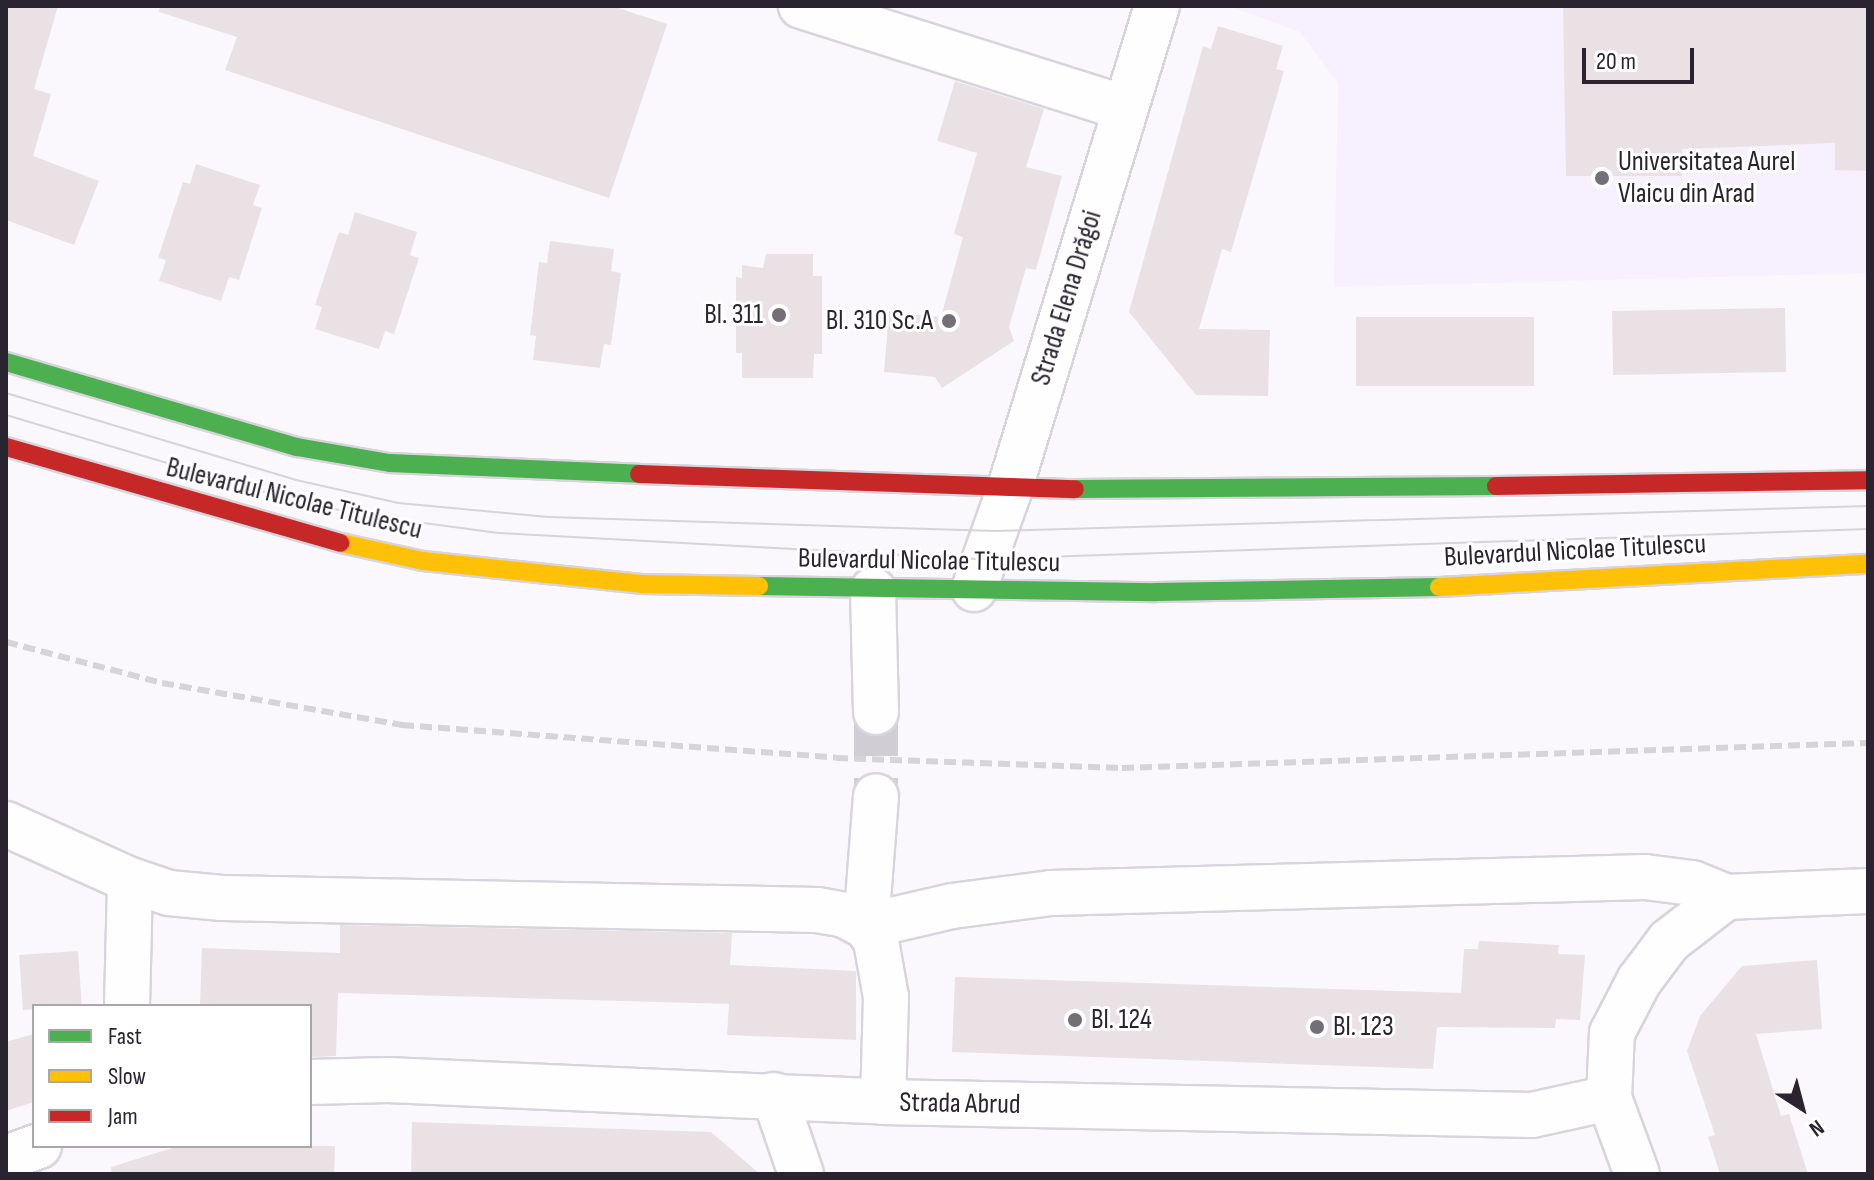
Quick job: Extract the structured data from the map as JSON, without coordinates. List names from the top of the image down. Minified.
{"streets":{"main road":["Bulevardul Nicolae Titulescu"],"street":["Strada Elena Drăgoi","Strada Abrud"]},"crossings":[["Strada Elena Drăgoi","Bulevardul Nicolae Titulescu"]],"places":["Universitatea Aurel Vlaicu din Arad","Bl. 311","Bl. 310 Sc.A","Bl. 124","Bl. 123"],"legend":["Fast","Slow","Jam"],"scale_bar":"20 m","north":"bottom right"}
